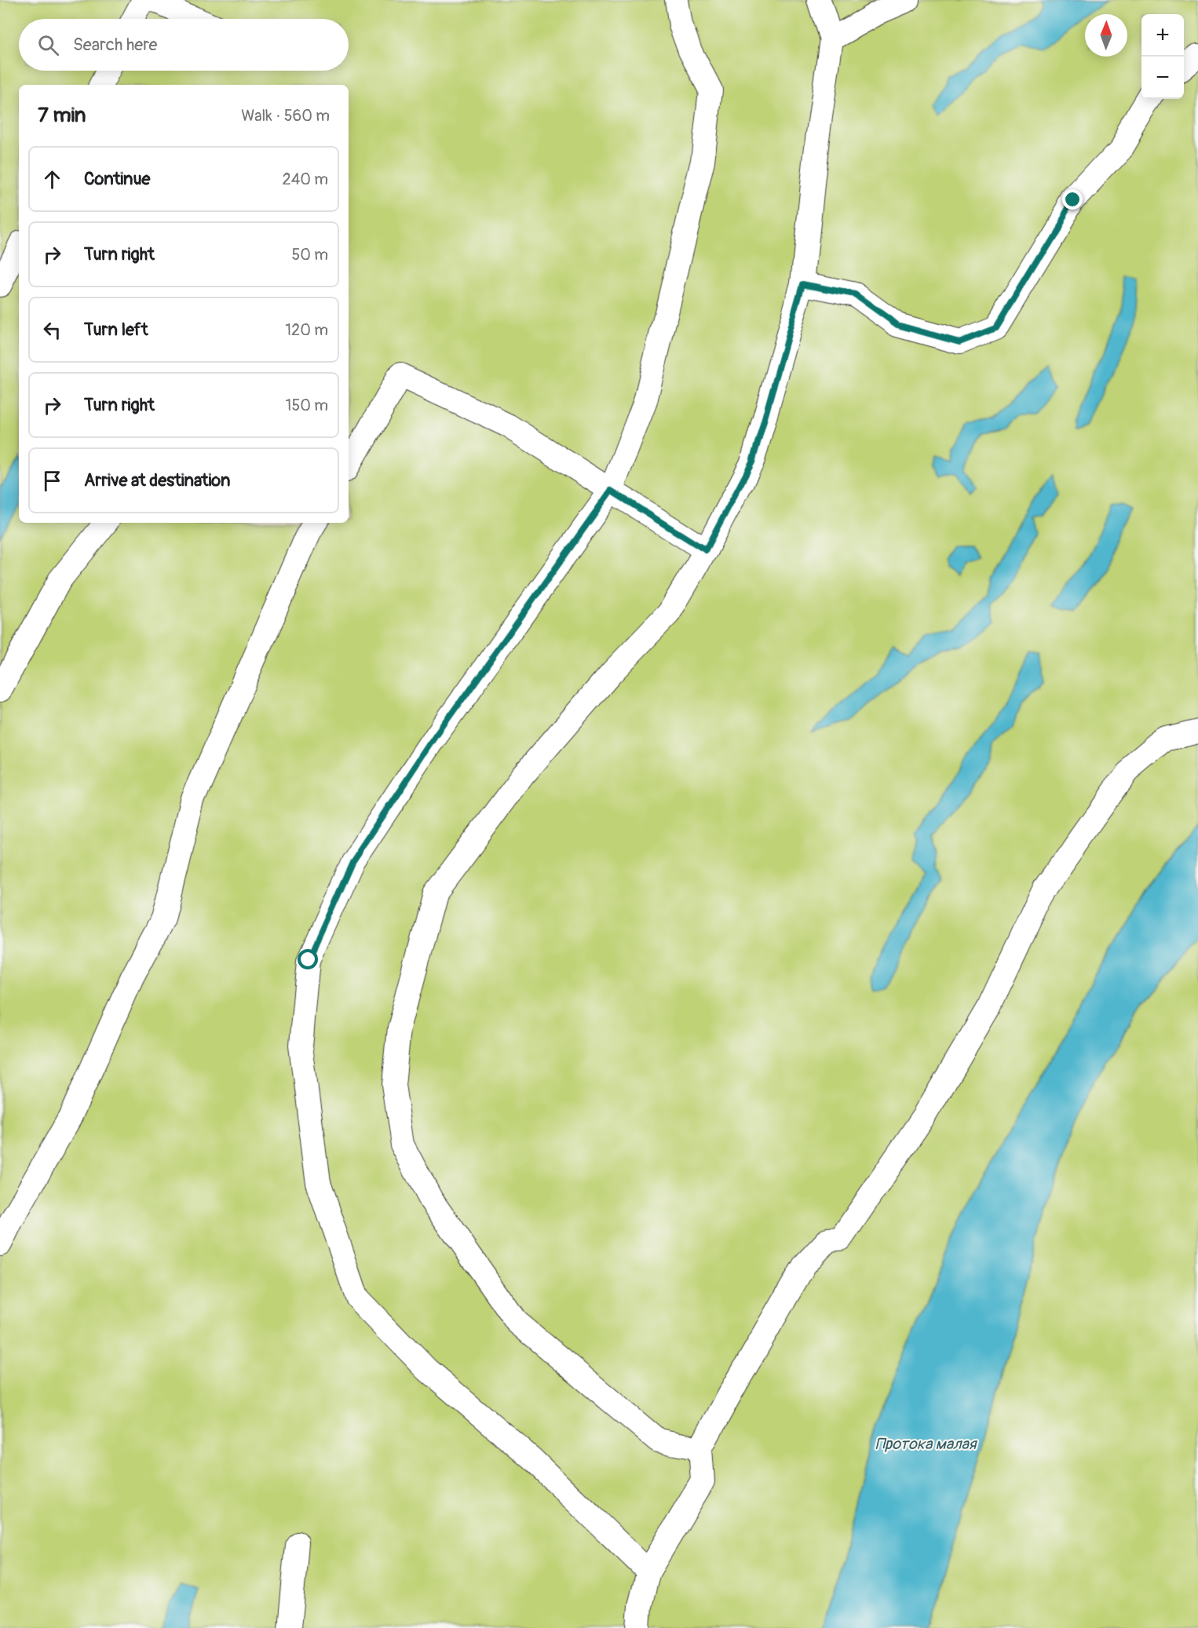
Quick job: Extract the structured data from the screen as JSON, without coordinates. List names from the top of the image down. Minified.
{"water":["Протока малая"],"north":"top","page":{"map_buttons":["+","−"],"search":"Search here","heading":["7 min","Walk · 560 m"],"list":[["Continue","240 m"],["Turn right","50 m"],["Turn left","120 m"],["Turn right","150 m"],"Arrive at destination"]}}
